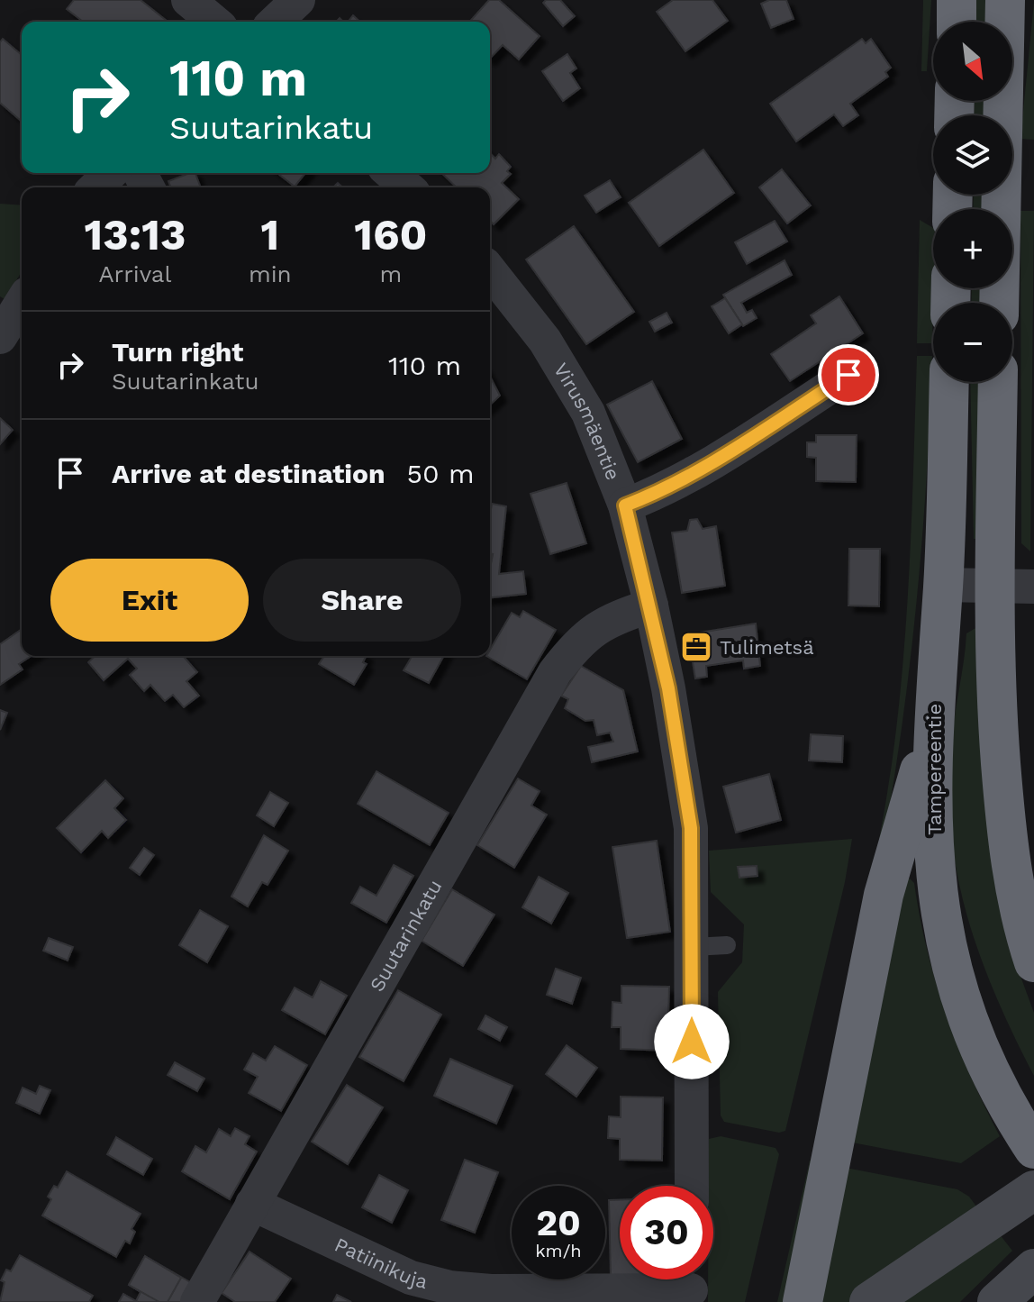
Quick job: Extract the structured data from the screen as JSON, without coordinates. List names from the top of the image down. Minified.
{"streets":{"highway":["Tampereentie"],"street":["Virusmäentie","Suutarinkatu","Patiinikuja"]},"crossings":[["Virusmäentie","Suutarinkatu"],["Suutarinkatu","Patiinikuja"]],"places":{"office":["Tulimetsä"]},"north":"bottom right","page":{"map_buttons":["+","−"],"turn":["110 m","Suutarinkatu"],"eta":["13:13","Arrival","1","min","160","m"],"list":[{"name":"Turn right","note":"Suutarinkatu","value":"110 m"},{"name":"Arrive at destination","value":"50 m"}],"buttons":["Exit","Share"],"speed":"20 km/h","limit":"30"}}
